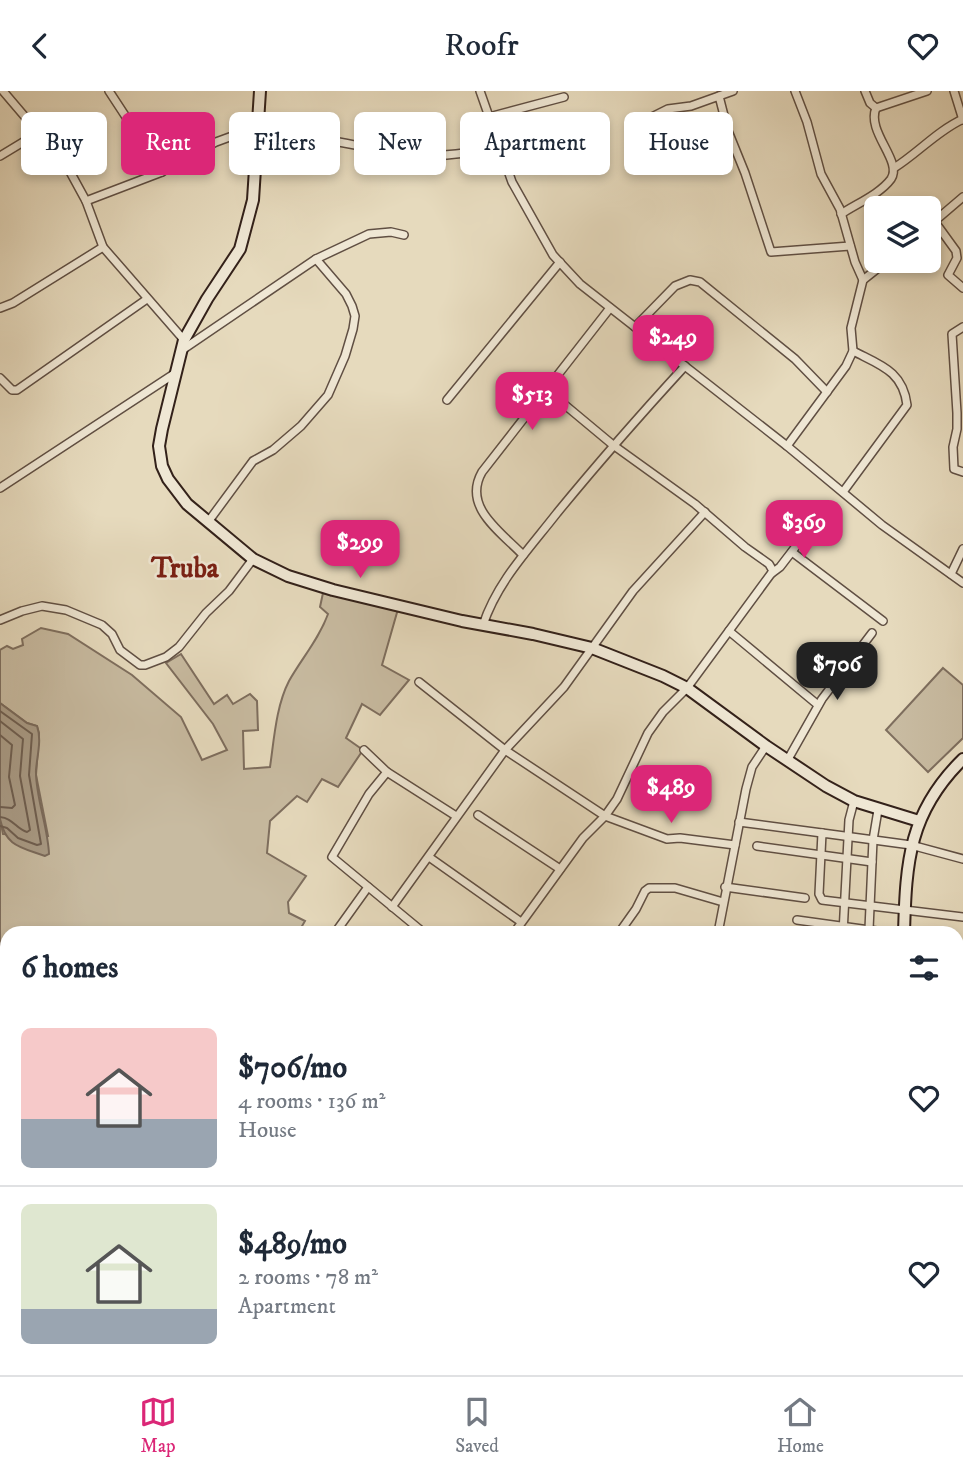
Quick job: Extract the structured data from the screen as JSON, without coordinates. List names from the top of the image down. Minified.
{"districts":["Truba"],"page":{"header":"Roofr","chip":["Buy","Rent","Filters","New","Apartment","House"],"price":["$249","$513","$369","$299","$706","$489"],"heading":"6 homes","list":[{"name":"$706/mo","note":"4 rooms · 136 m² · House"},{"name":"$489/mo","note":"2 rooms · 78 m² · Apartment"}],"tabs":["Map","Saved","Home"]}}
